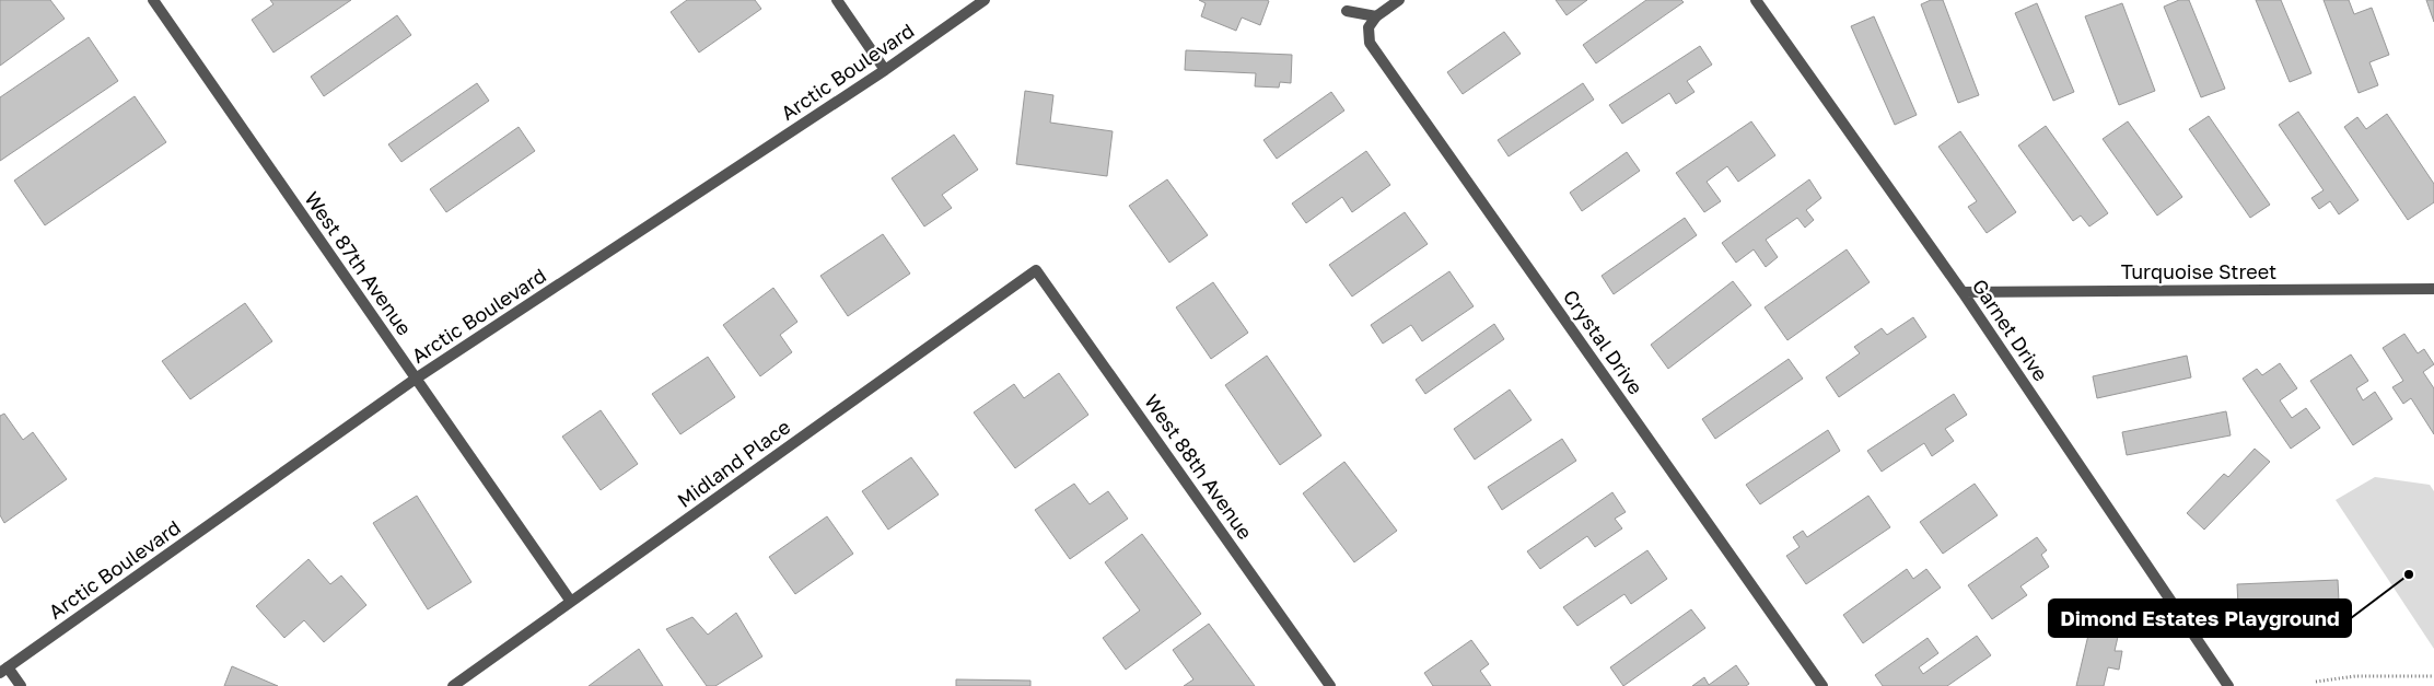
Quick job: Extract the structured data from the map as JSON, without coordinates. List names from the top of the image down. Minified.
{"streets":{"street":["Arctic Boulevard","West 87th Avenue","Turquoise Street","Garnet Drive","Crystal Drive","Midland Place","West 88th Avenue"]},"crossings":[["Arctic Boulevard","West 87th Avenue"],["West 87th Avenue","Midland Place"],["Turquoise Street","Garnet Drive"],["Midland Place","West 88th Avenue"]],"places":["Dimond Estates Playground"]}
